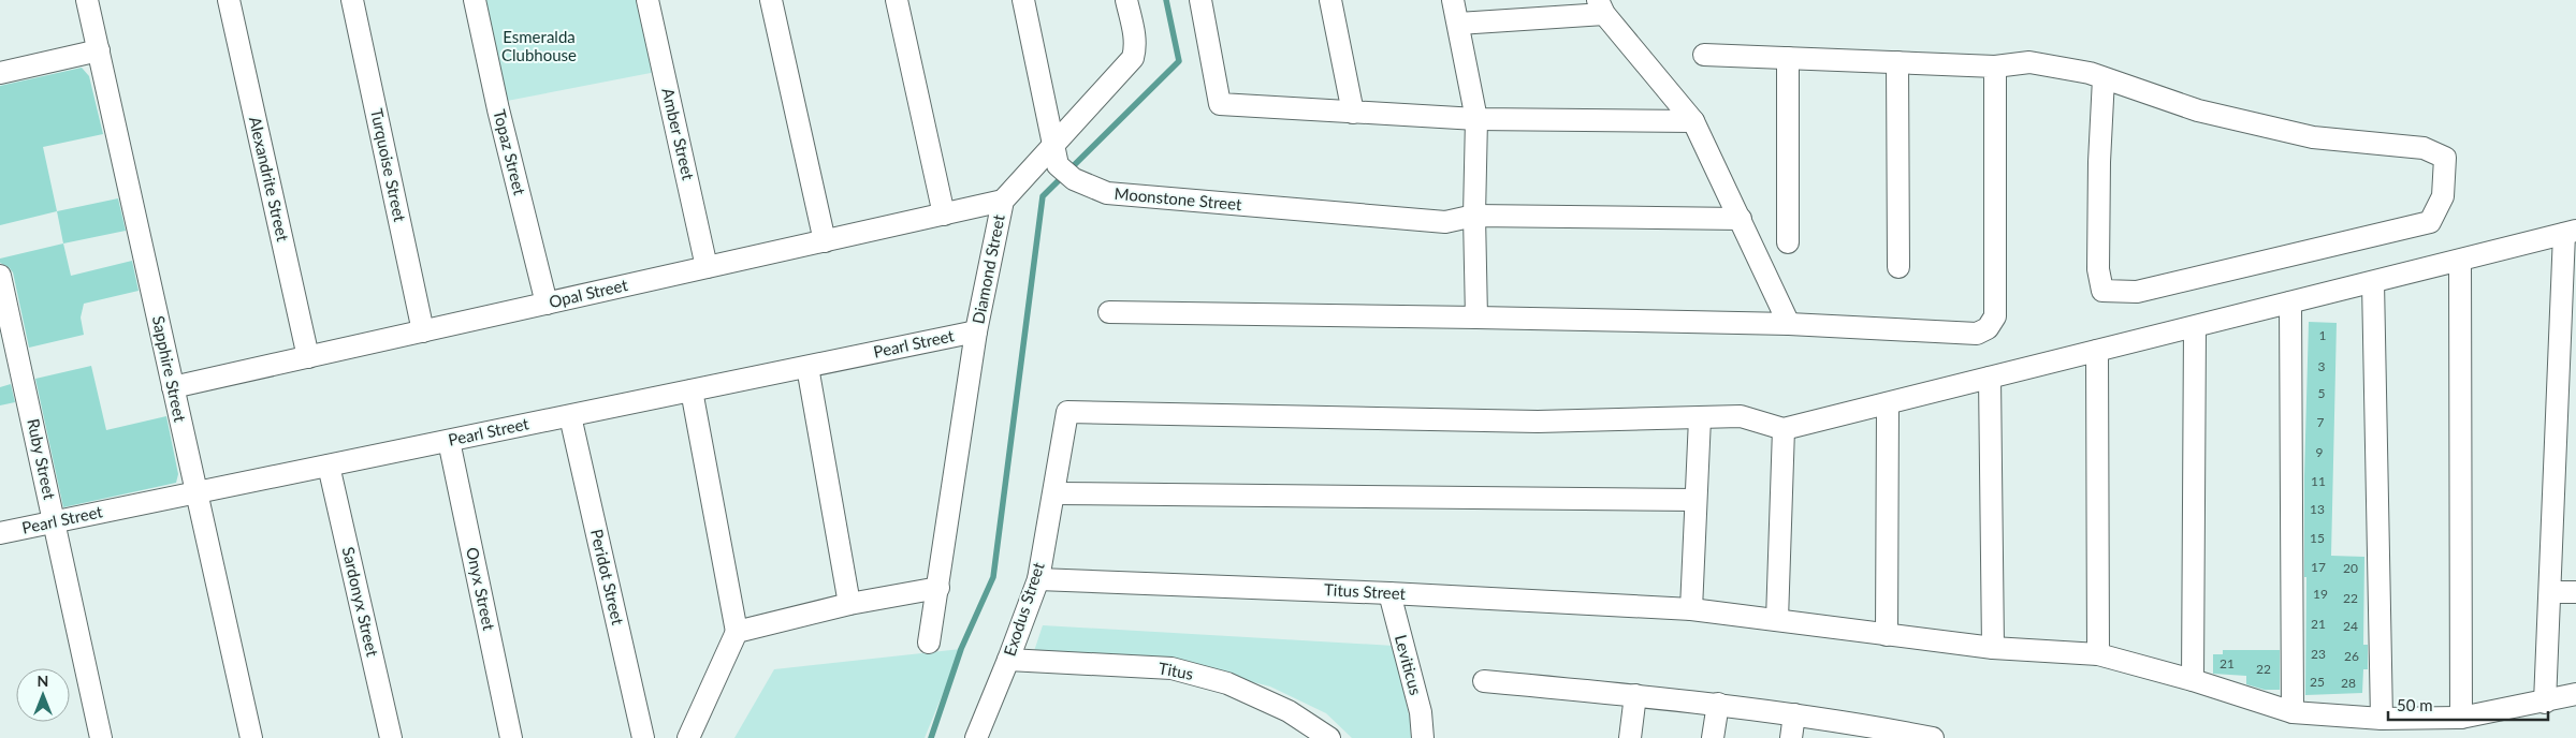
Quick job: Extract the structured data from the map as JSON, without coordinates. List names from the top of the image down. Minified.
{"streets":{"street":["Amber Street","Topaz Street","Turquoise Street","Alexandrite Street","Moonstone Street","Diamond Street","Opal Street","Pearl Street","Sapphire Street","Ruby Street","Peridot Street","Onyx Street","Titus Street","Sardonyx Street","Exodus Street","Leviticus","Titus"]},"crossings":[["Amber Street","Opal Street"],["Topaz Street","Opal Street"],["Turquoise Street","Opal Street"],["Alexandrite Street","Opal Street"],["Moonstone Street","Diamond Street"],["Diamond Street","Opal Street"],["Diamond Street","Pearl Street"],["Opal Street","Sapphire Street"],["Pearl Street","Sapphire Street"],["Pearl Street","Ruby Street"],["Pearl Street","Peridot Street"],["Pearl Street","Onyx Street"],["Pearl Street","Sardonyx Street"],["Titus Street","Exodus Street"],["Titus Street","Leviticus"],["Exodus Street","Titus"]],"parks":["Esmeralda Clubhouse"],"house_numbers":["1","3","5","7","9","11","13","15","17","20","19","22","21","24","23","26","21","22","25","28"],"scale_bar":"50 m","north":"top"}
